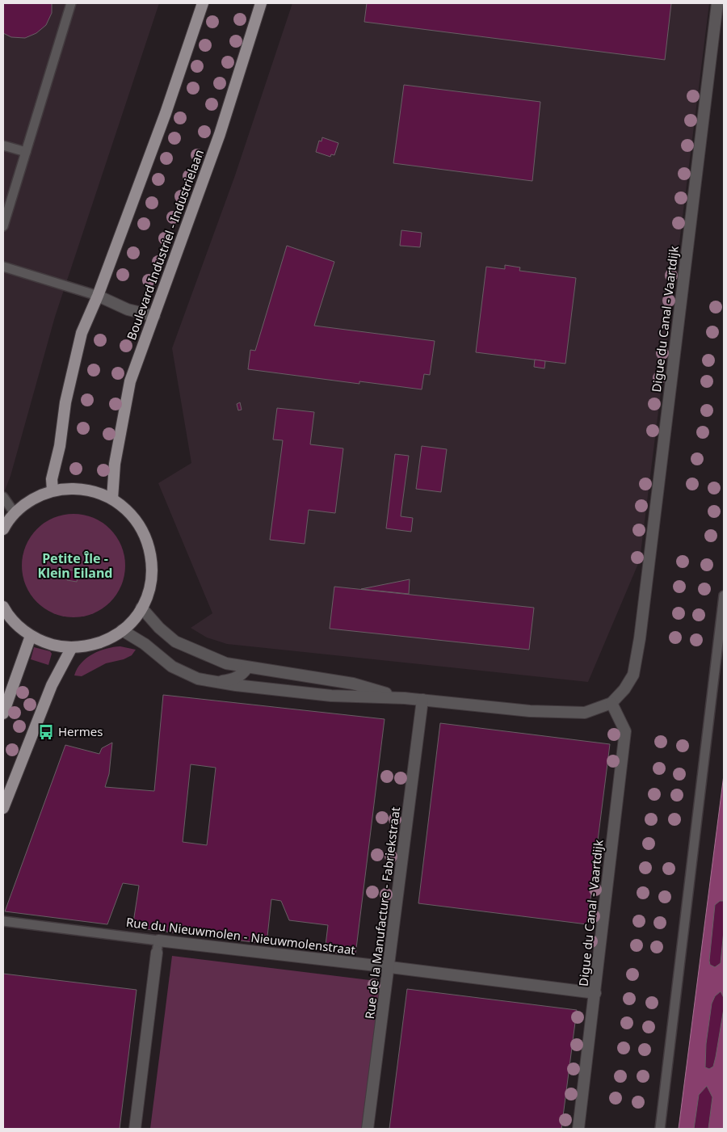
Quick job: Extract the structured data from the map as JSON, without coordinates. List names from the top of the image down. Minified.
{"streets":{"main road":["Boulevard Industriel - Industrielaan"],"street":["Digue du Canal - Vaartdijk","Rue de la Manufacture - Fabriekstraat","Rue du Nieuwmolen - Nieuwmolenstraat"]},"crossings":[["Digue du Canal - Vaartdijk","Rue du Nieuwmolen - Nieuwmolenstraat"],["Rue de la Manufacture - Fabriekstraat","Rue du Nieuwmolen - Nieuwmolenstraat"]],"districts":["Petite Île - Klein Eiland"],"places":{"bus stop":["Hermes"]}}
